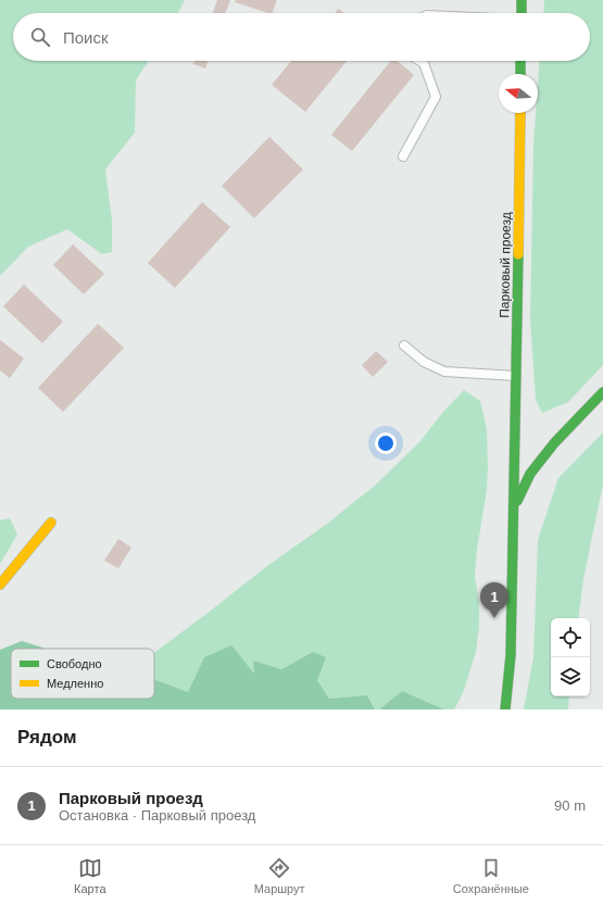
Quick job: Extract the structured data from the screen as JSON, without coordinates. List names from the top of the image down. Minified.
{"streets":{"main road":["Парковый проезд"]},"legend":["Свободно","Медленно"],"north":"left","page":{"search":"Поиск","pins":"1","heading":"Рядом","list":[{"mark":"1","name":"Парковый проезд","note":"Остановка · Парковый проезд","value":"90 m"}],"nav":["Карта","Маршрут","Сохранённые"]}}
